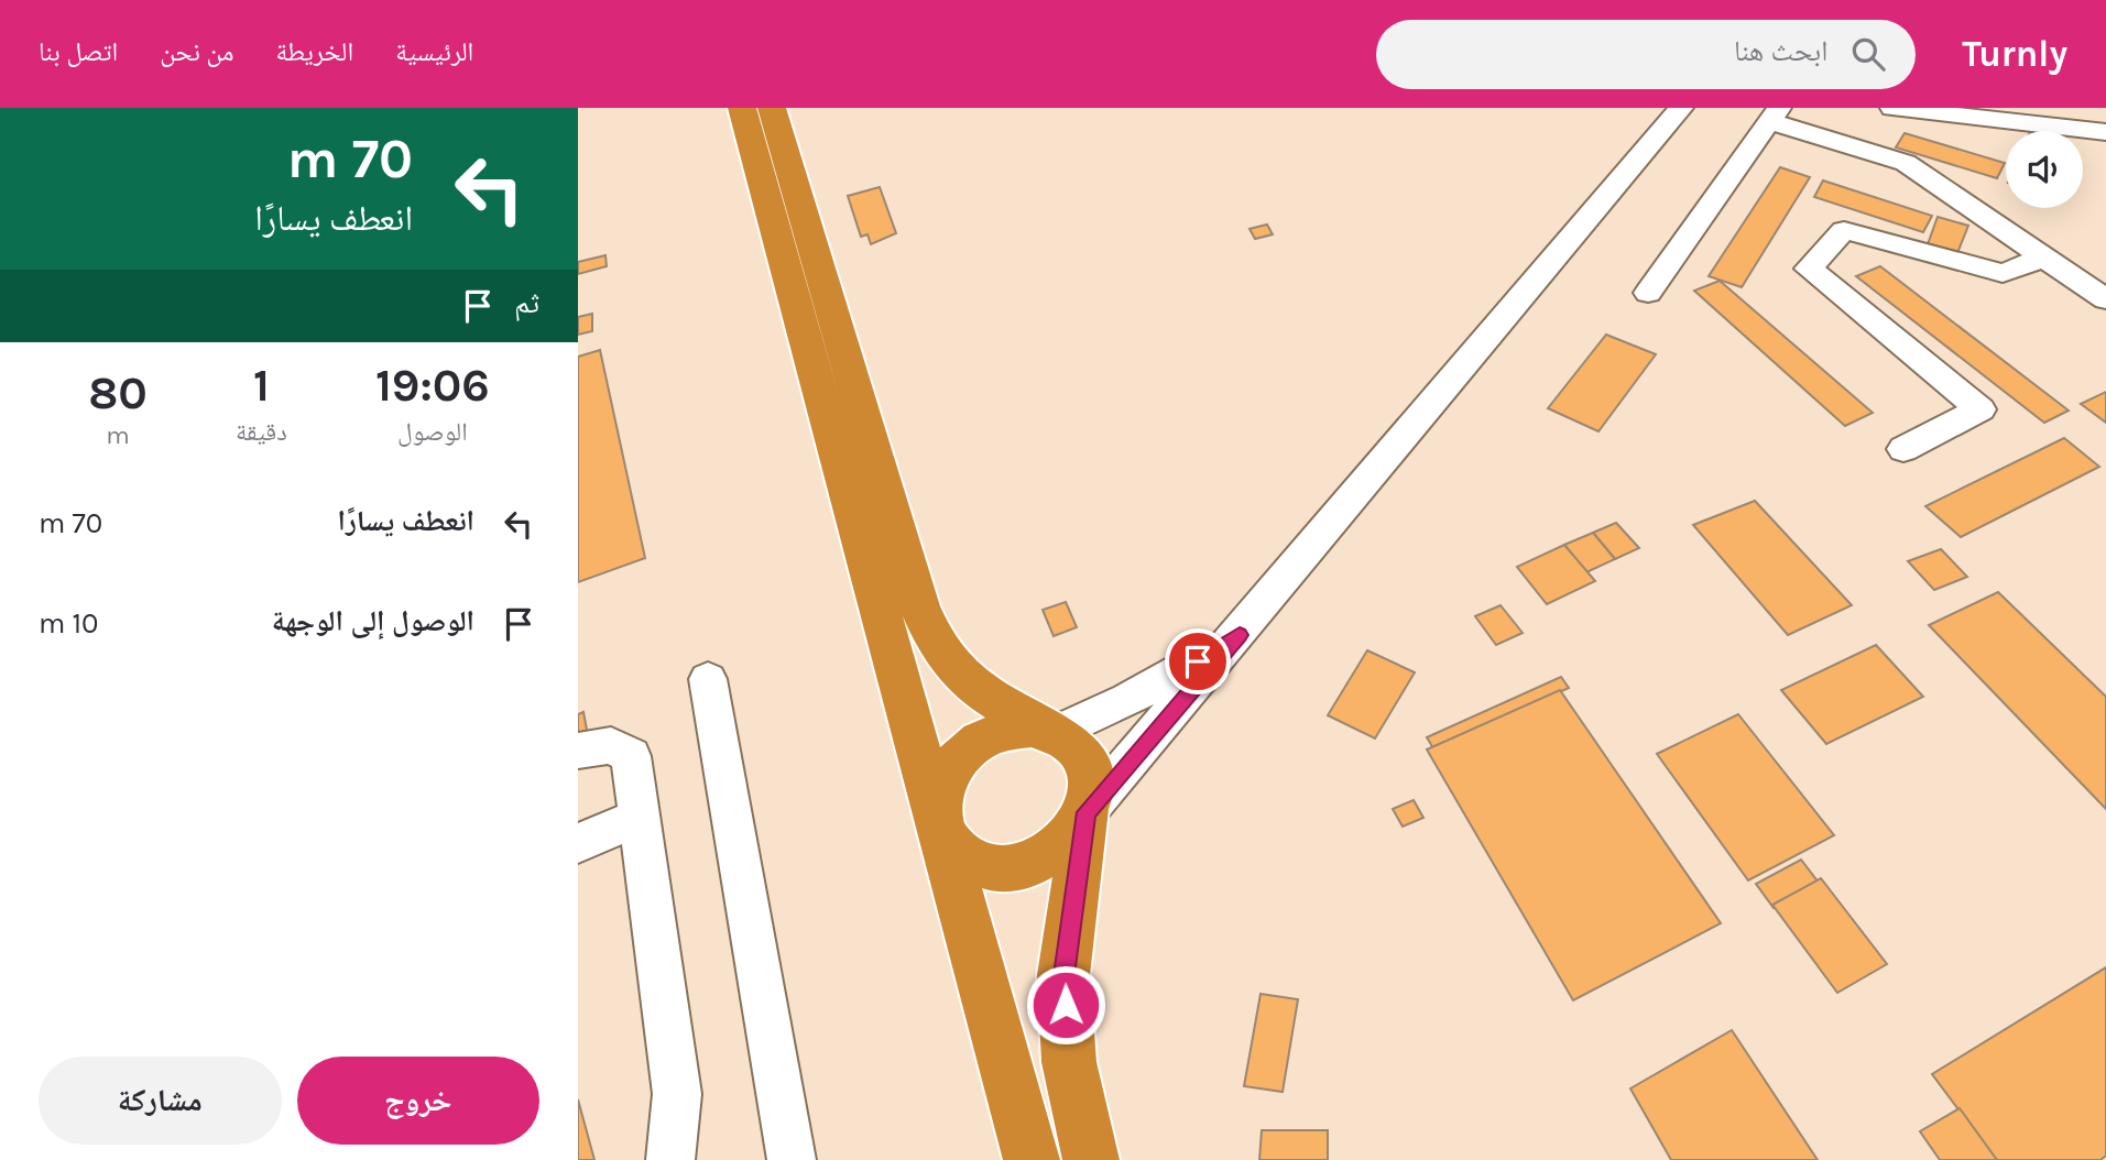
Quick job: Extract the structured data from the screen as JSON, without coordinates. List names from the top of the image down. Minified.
{"page":{"header":"Turnly","search":"ابحث هنا","nav":["الرئيسية","الخريطة","من نحن","اتصل بنا"],"turn":["70 m","انعطف يسارًا"],"then":"ثم","eta":["19:06","الوصول","1","دقيقة","80","m"],"list":[{"name":"انعطف يسارًا","value":"70 m"},{"name":"الوصول إلى الوجهة","value":"10 m"}],"buttons":["خروج","مشاركة"]}}
